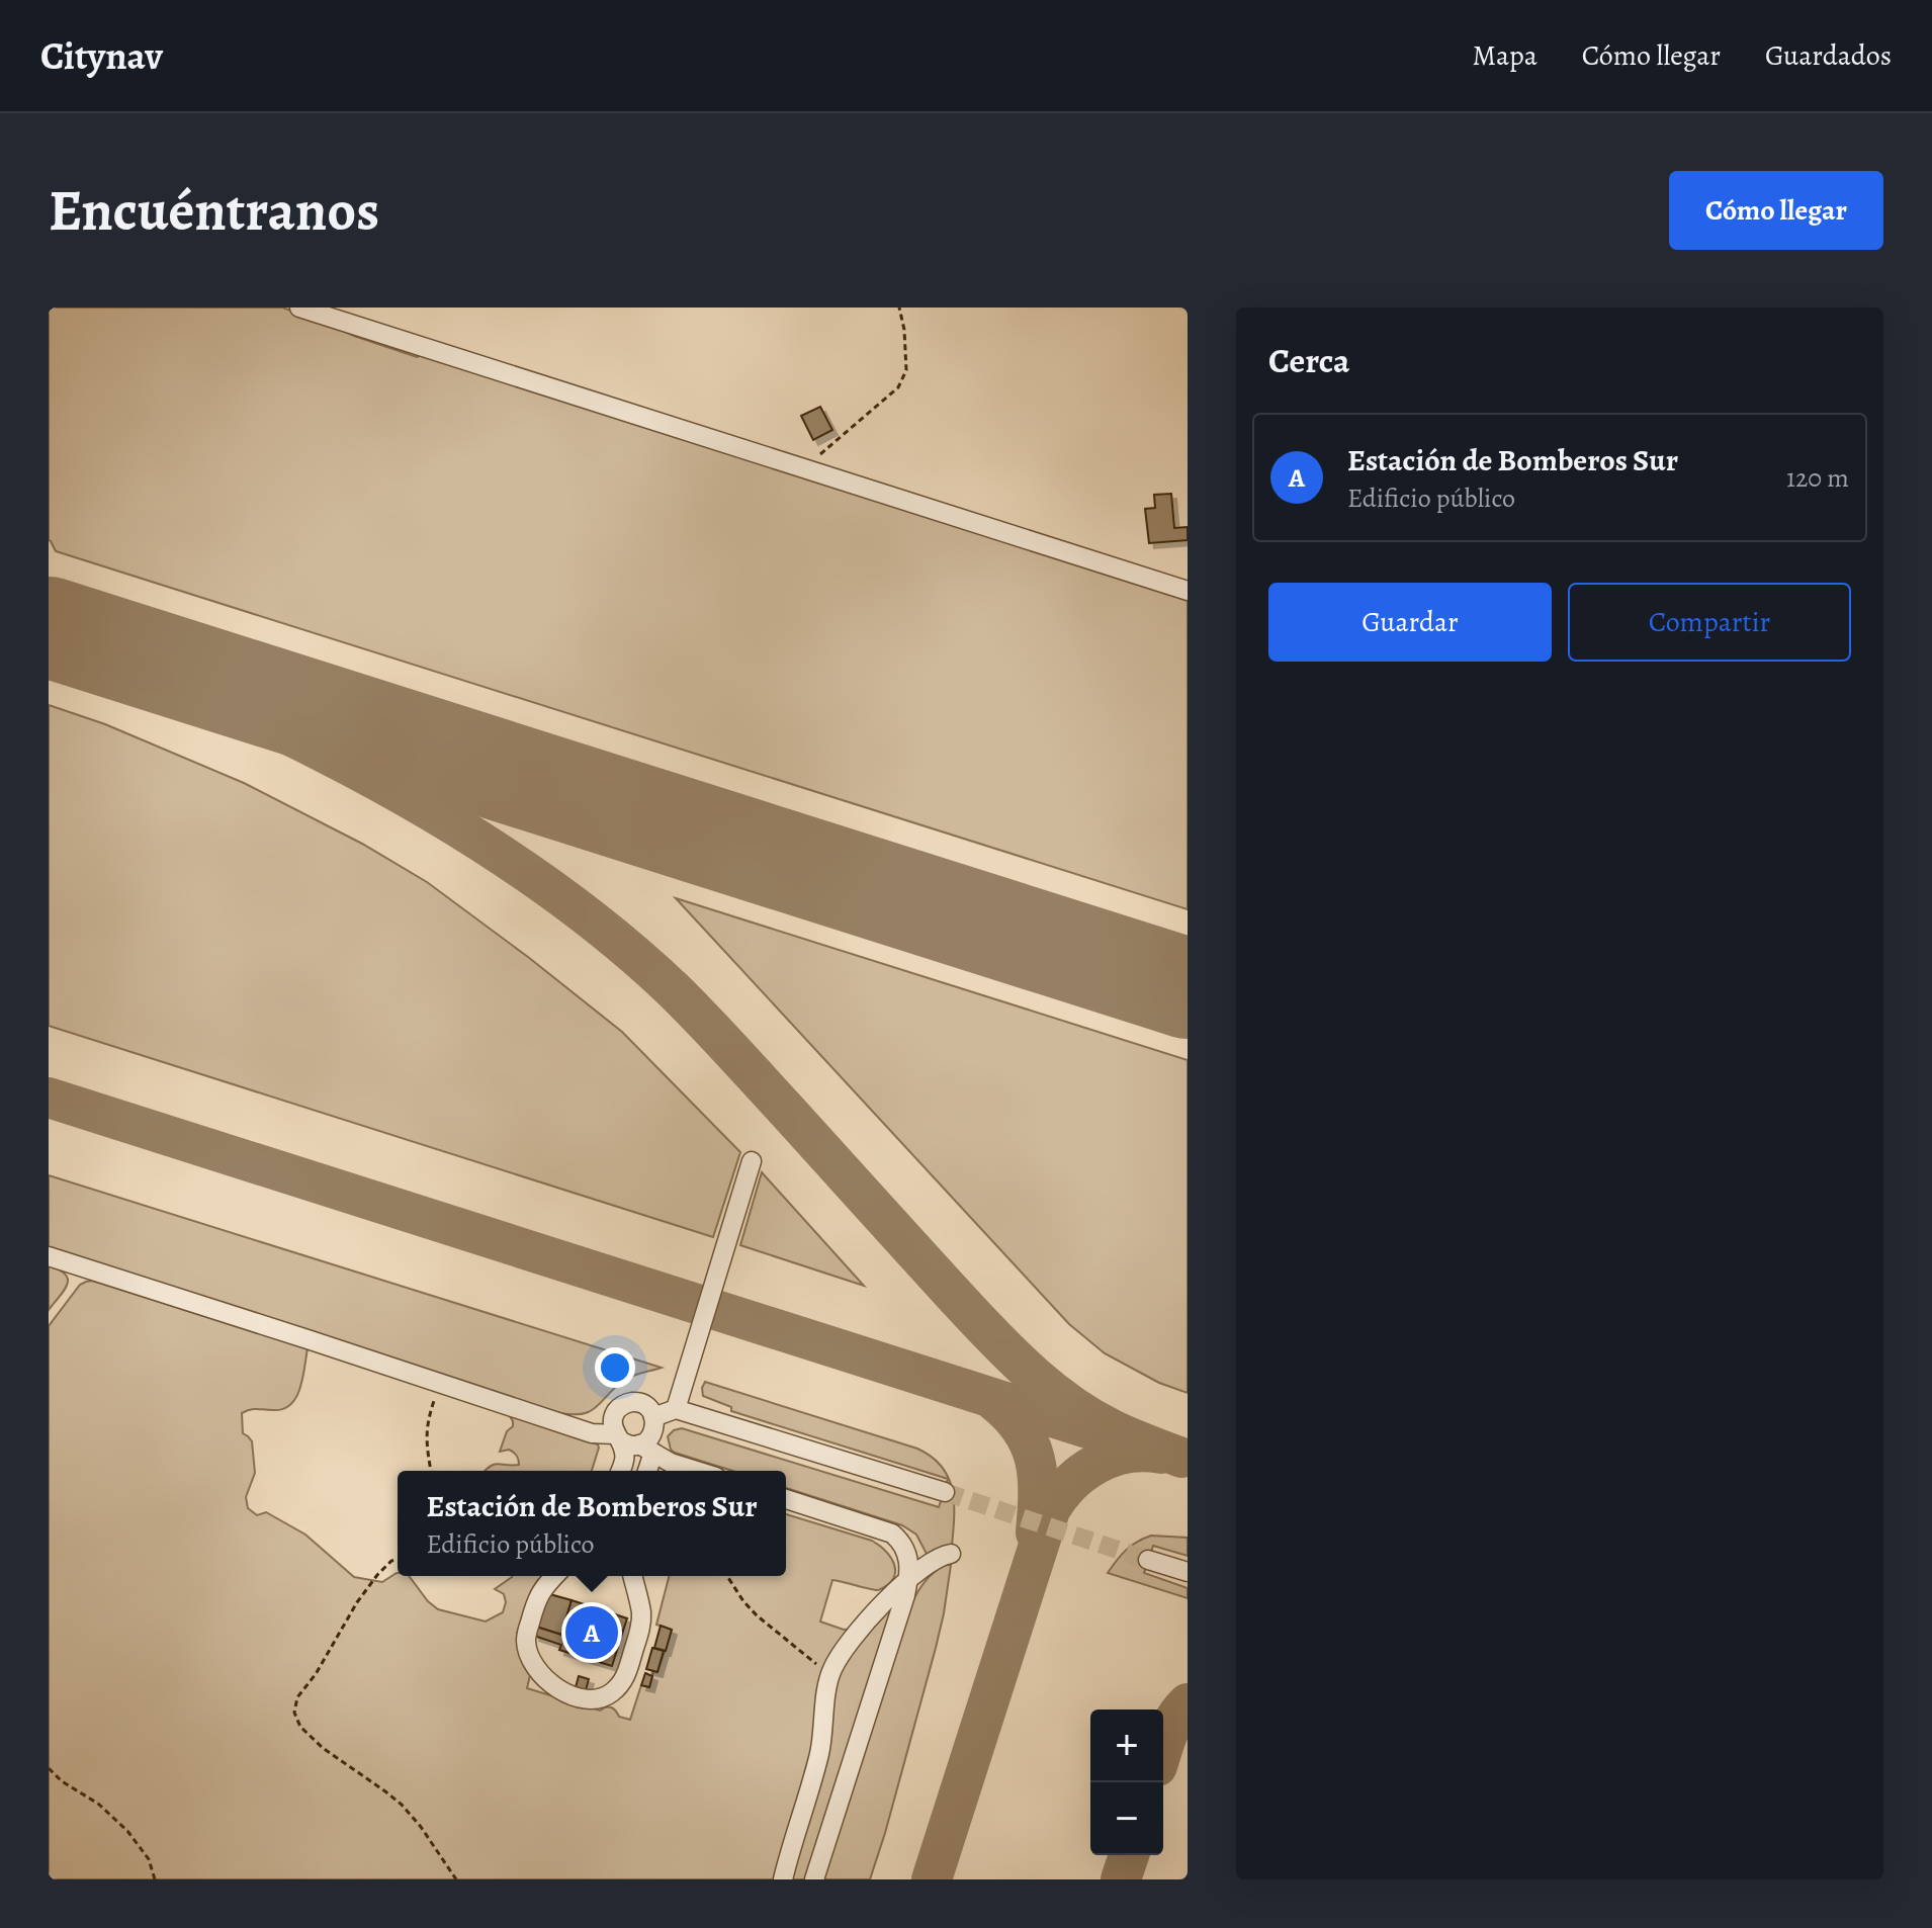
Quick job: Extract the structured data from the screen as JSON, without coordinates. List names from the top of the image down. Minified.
{"page":{"header":"Citynav","nav":["Mapa","Cómo llegar","Guardados"],"buttons":["Cómo llegar",["Guardar","Compartir"]],"title":"Encuéntranos","heading":"Cerca","list":[{"mark":"A","name":"Estación de Bomberos Sur","note":"Edificio público","value":"120 m"}],"popup":["Estación de Bomberos Sur","Edificio público"],"pins":"A","map_buttons":["+","−"]}}
